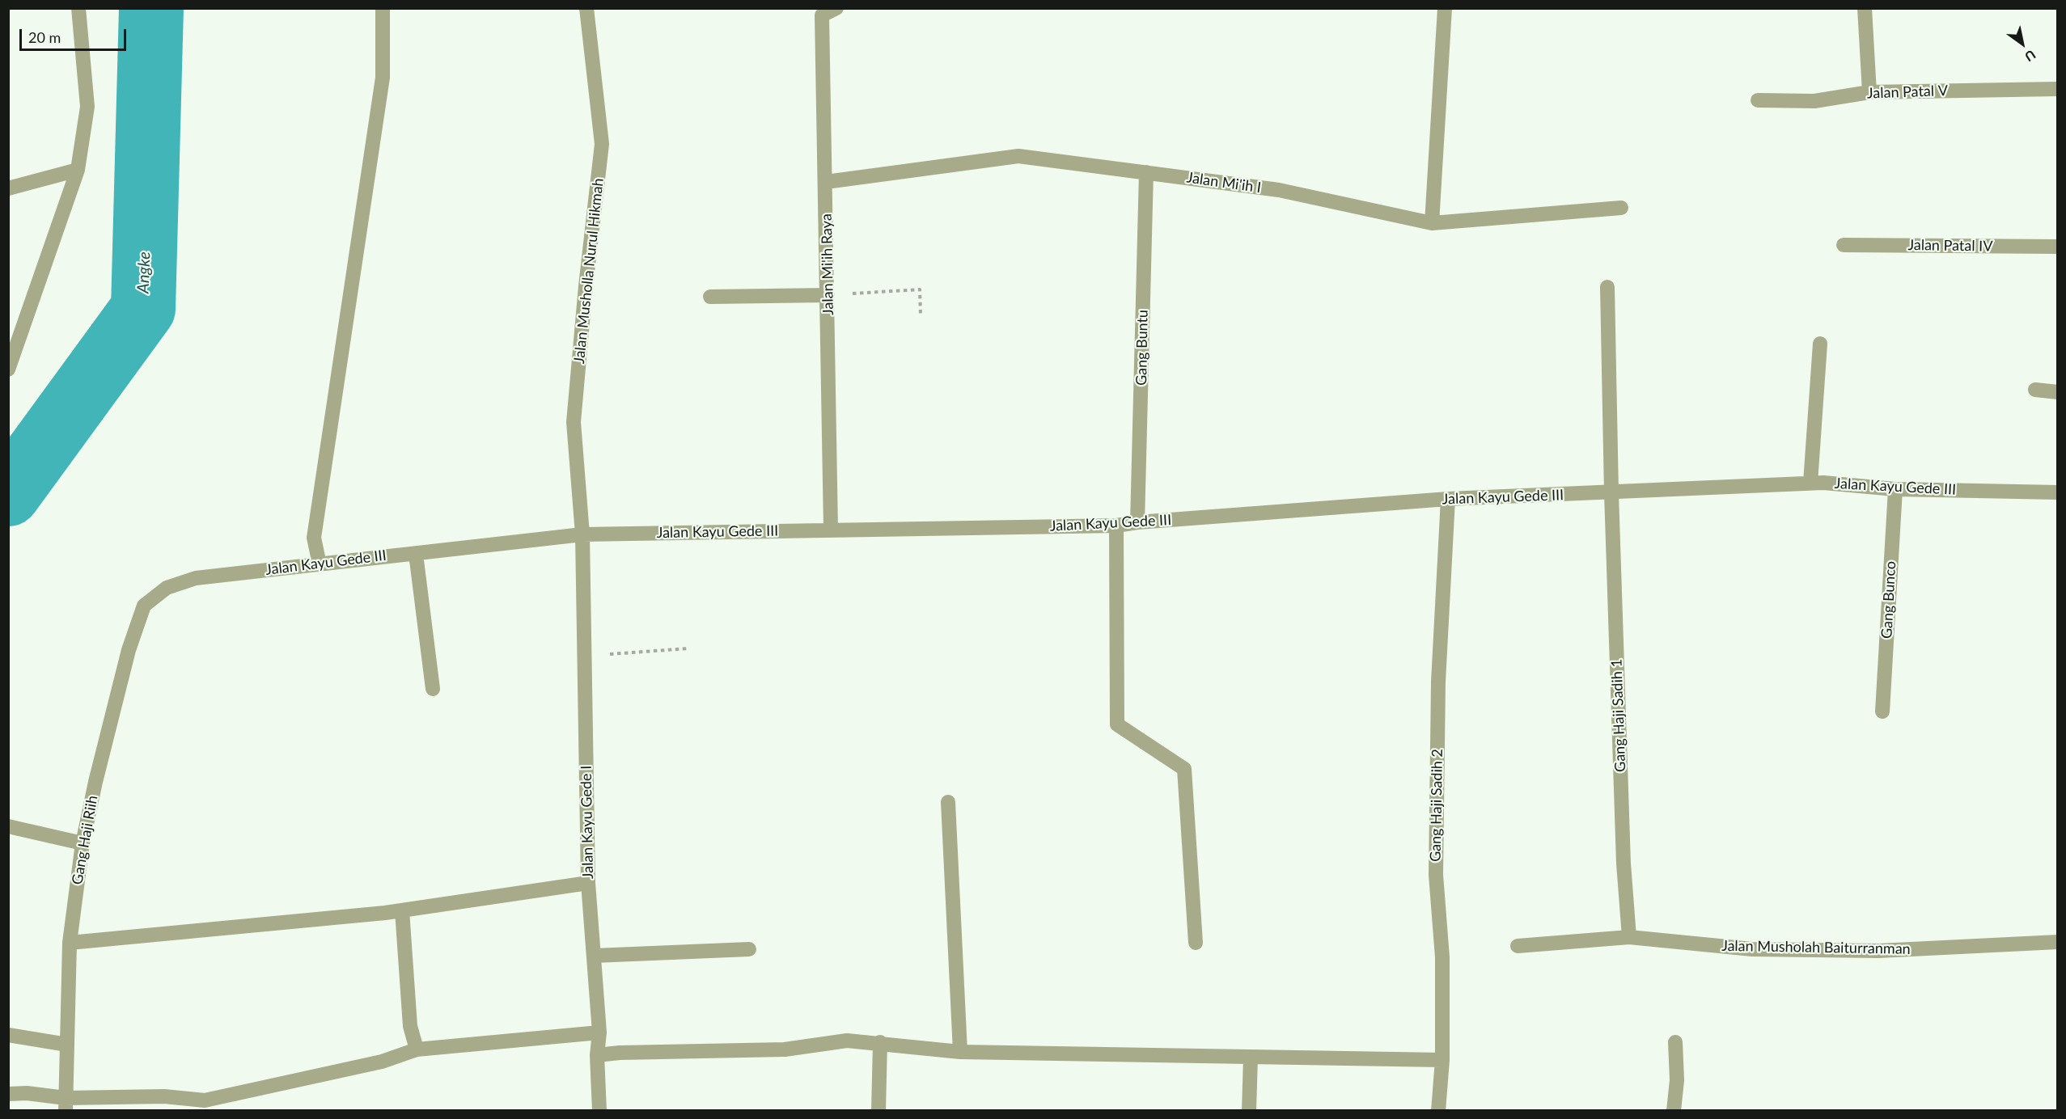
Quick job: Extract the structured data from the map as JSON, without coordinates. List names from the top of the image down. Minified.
{"streets":{"street":["Jalan Patal V","Jalan Mi'ih I","Jalan Patal IV","Jalan Mi'ih Raya","Jalan Musholla Nurul Hikmah","Gang Buntu","Jalan Kayu Gede III","Gang Bunco","Gang Haji Sadih 1","Gang Haji Sadih 2","Jalan Kayu Gede I","Gang Haji Riih","Jalan Musholah Baiturranman"]},"crossings":[["Jalan Mi'ih I","Jalan Mi'ih Raya"],["Jalan Mi'ih I","Gang Buntu"],["Jalan Mi'ih Raya","Jalan Kayu Gede III"],["Jalan Musholla Nurul Hikmah","Jalan Kayu Gede III"],["Jalan Musholla Nurul Hikmah","Jalan Kayu Gede I"],["Gang Buntu","Jalan Kayu Gede III"],["Jalan Kayu Gede III","Gang Bunco"],["Jalan Kayu Gede III","Gang Haji Sadih 1"],["Jalan Kayu Gede III","Gang Haji Sadih 2"],["Jalan Kayu Gede III","Jalan Kayu Gede I"],["Jalan Kayu Gede III","Gang Haji Riih"],["Gang Haji Sadih 1","Jalan Musholah Baiturranman"]],"water":["Angke"],"scale_bar":"20 m","north":"bottom right"}
